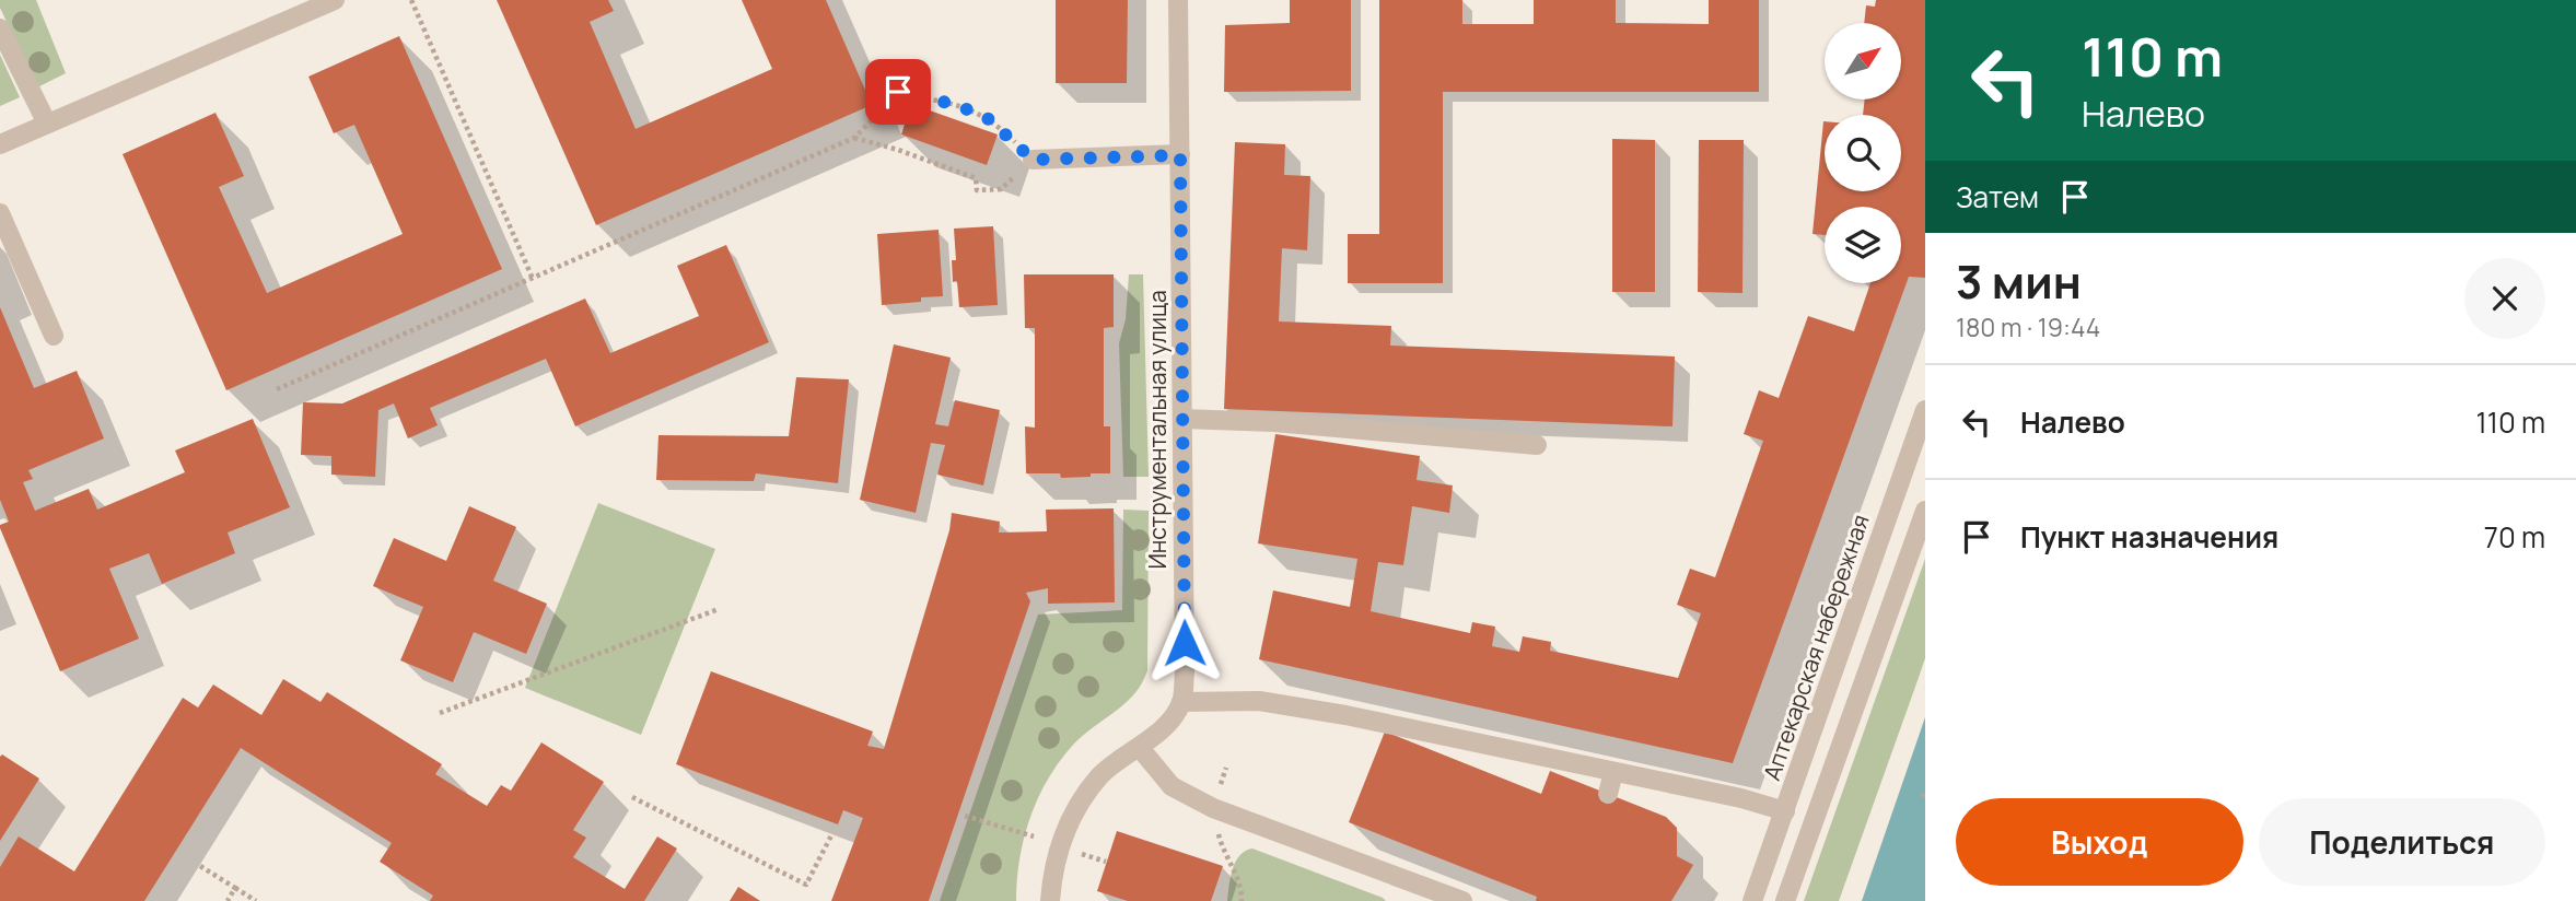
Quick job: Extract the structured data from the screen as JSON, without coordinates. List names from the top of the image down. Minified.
{"streets":{"street":["Инструментальная улица","Аптекарская набережная"]},"north":"top right","page":{"turn":["110 m","Налево"],"then":"Затем","heading":["3 мин","180 m · 19:44"],"list":[{"name":"Налево","value":"110 m"},{"name":"Пункт назначения","value":"70 m"}],"buttons":["Выход","Поделиться"]}}
